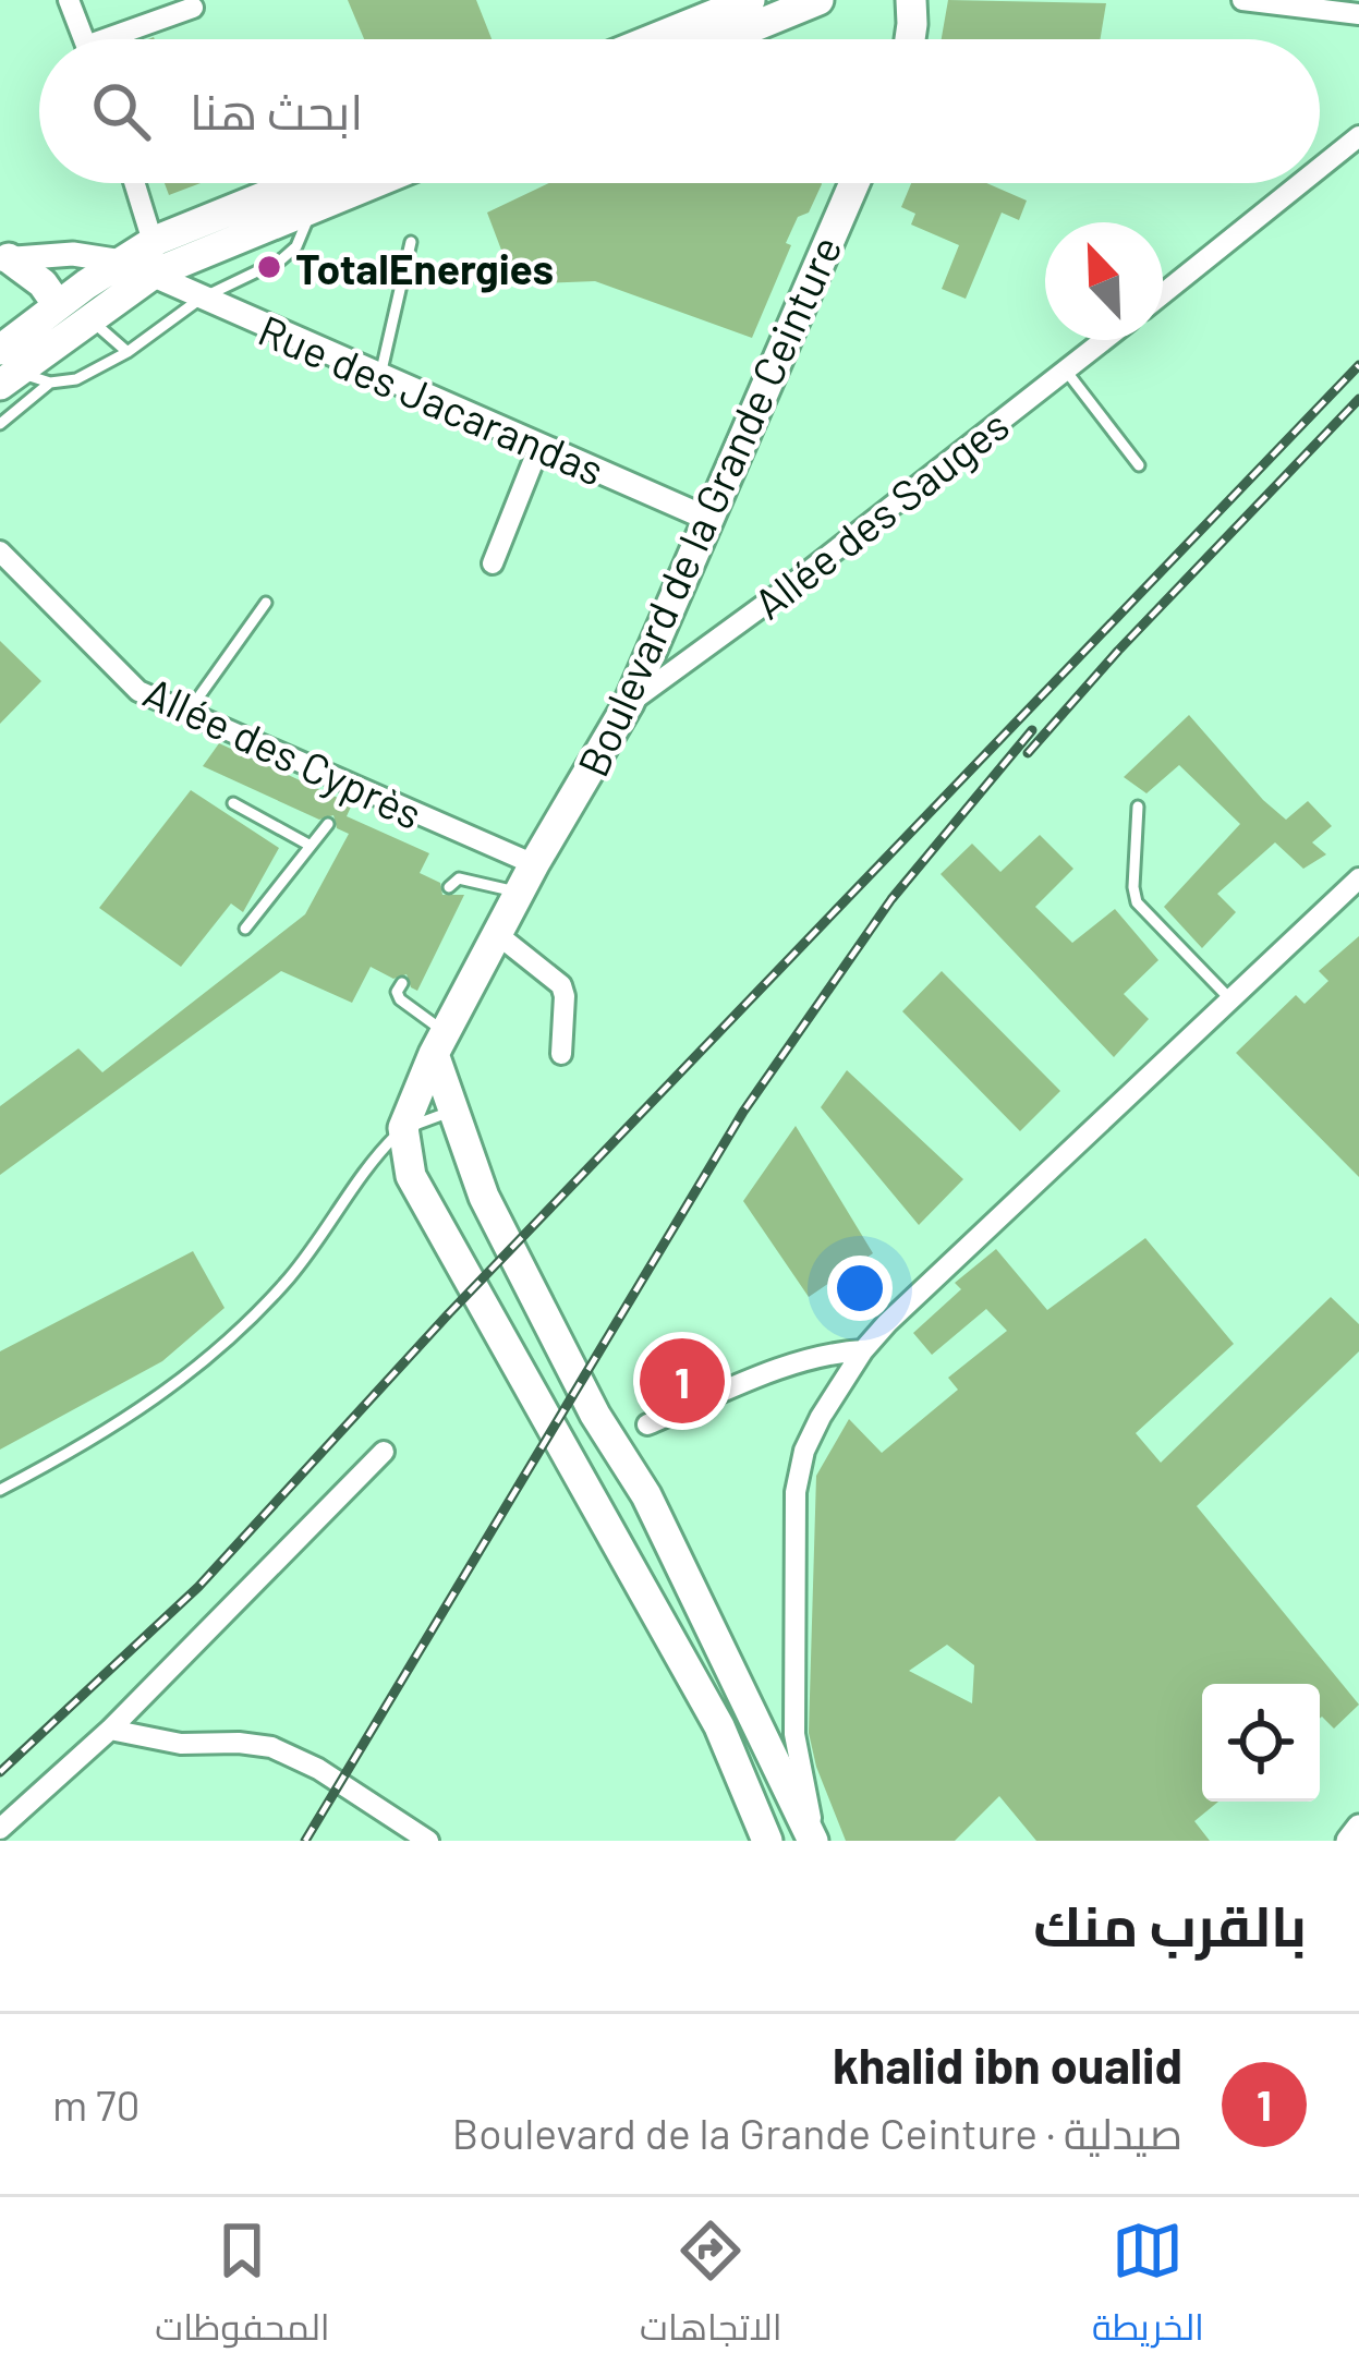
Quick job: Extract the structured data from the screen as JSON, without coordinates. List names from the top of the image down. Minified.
{"streets":{"main road":["Boulevard de la Grande Ceinture"],"street":["Rue des Jacarandas","Allée des Sauges","Allée des Cyprès"]},"crossings":[["Rue des Jacarandas","Boulevard de la Grande Ceinture"],["Boulevard de la Grande Ceinture","Allée des Sauges"],["Boulevard de la Grande Ceinture","Allée des Cyprès"]],"places":["TotalEnergies"],"north":"top left","page":{"search":"ابحث هنا","pins":"1","heading":"بالقرب منك","list":[{"mark":"1","name":"khalid ibn oualid","note":"صيدلية · Boulevard de la Grande Ceinture","value":"70 m"}],"nav":["الخريطة","الاتجاهات","المحفوظات"]}}
